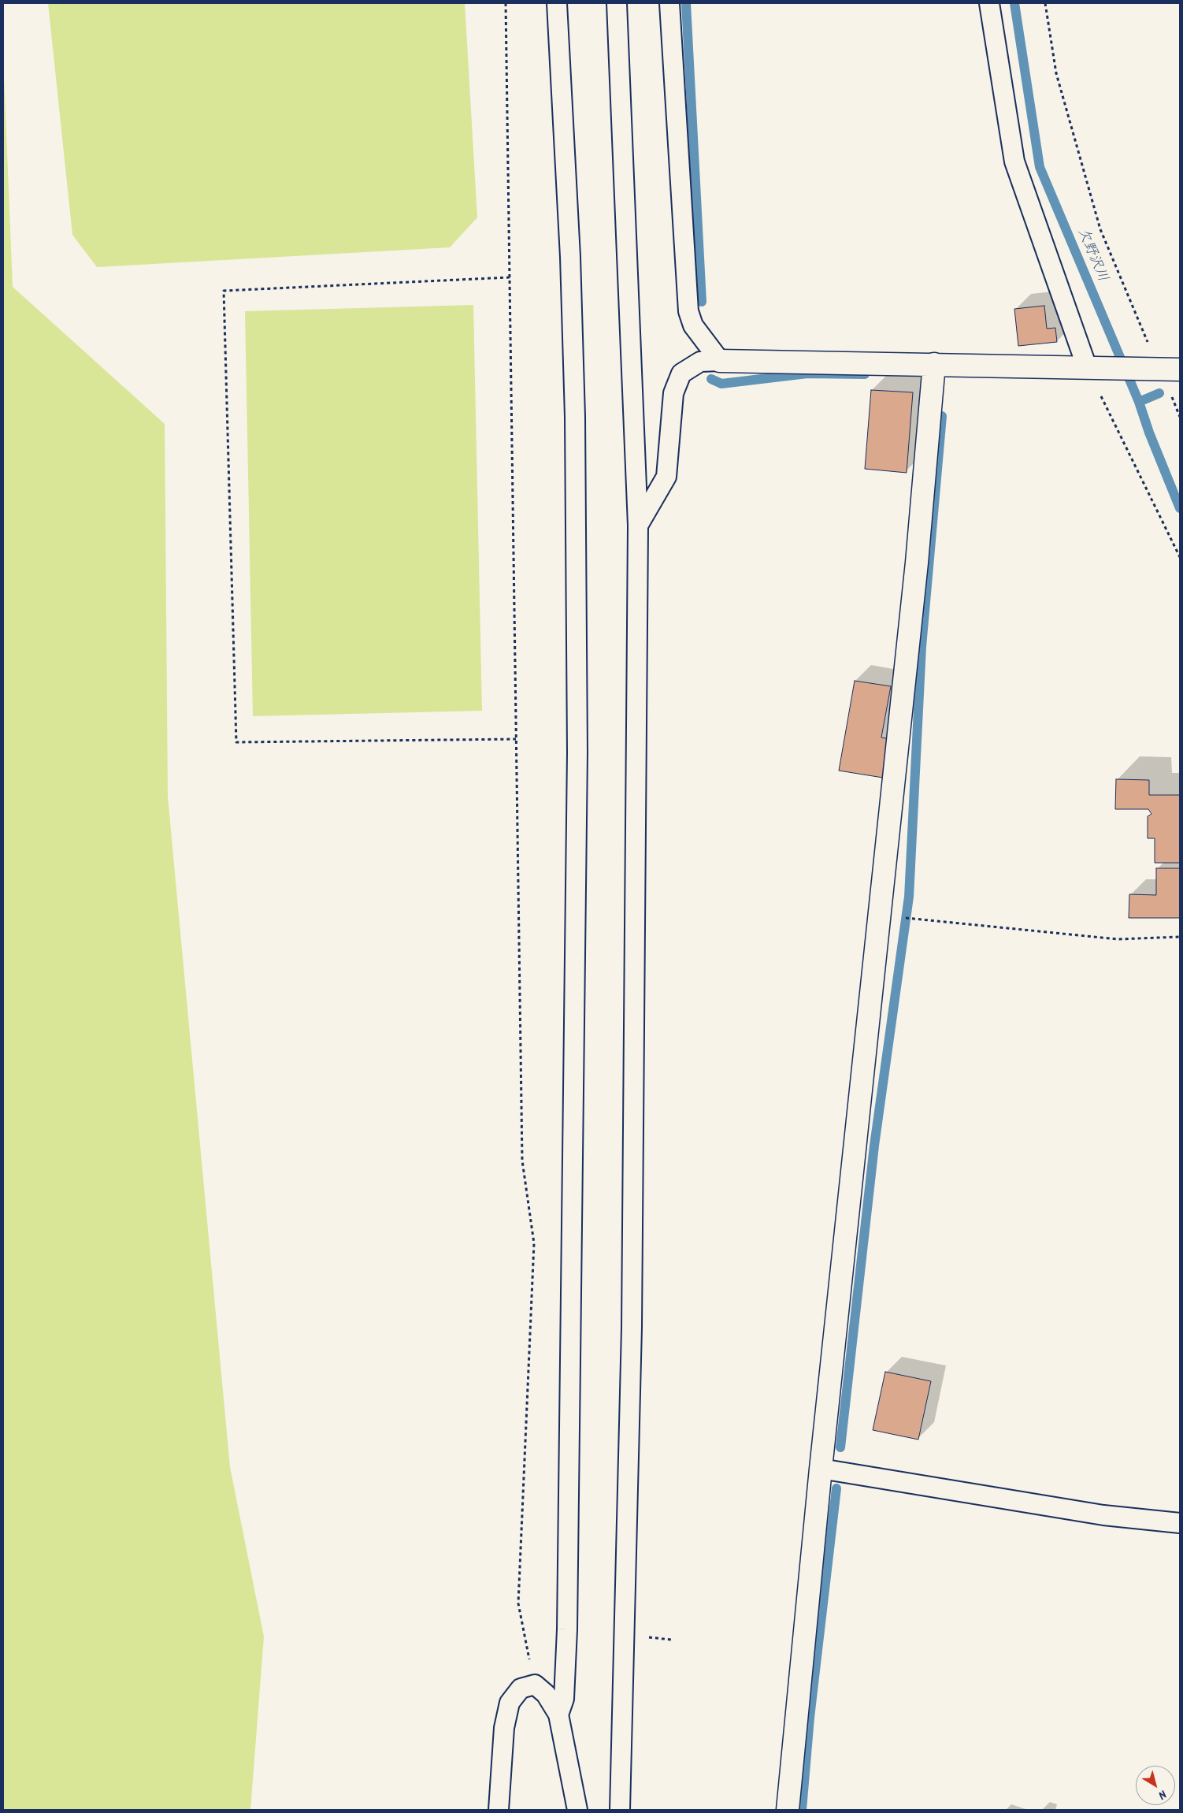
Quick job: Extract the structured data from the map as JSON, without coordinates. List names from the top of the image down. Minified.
{"water":["欠野沢川"],"north":"bottom right"}
